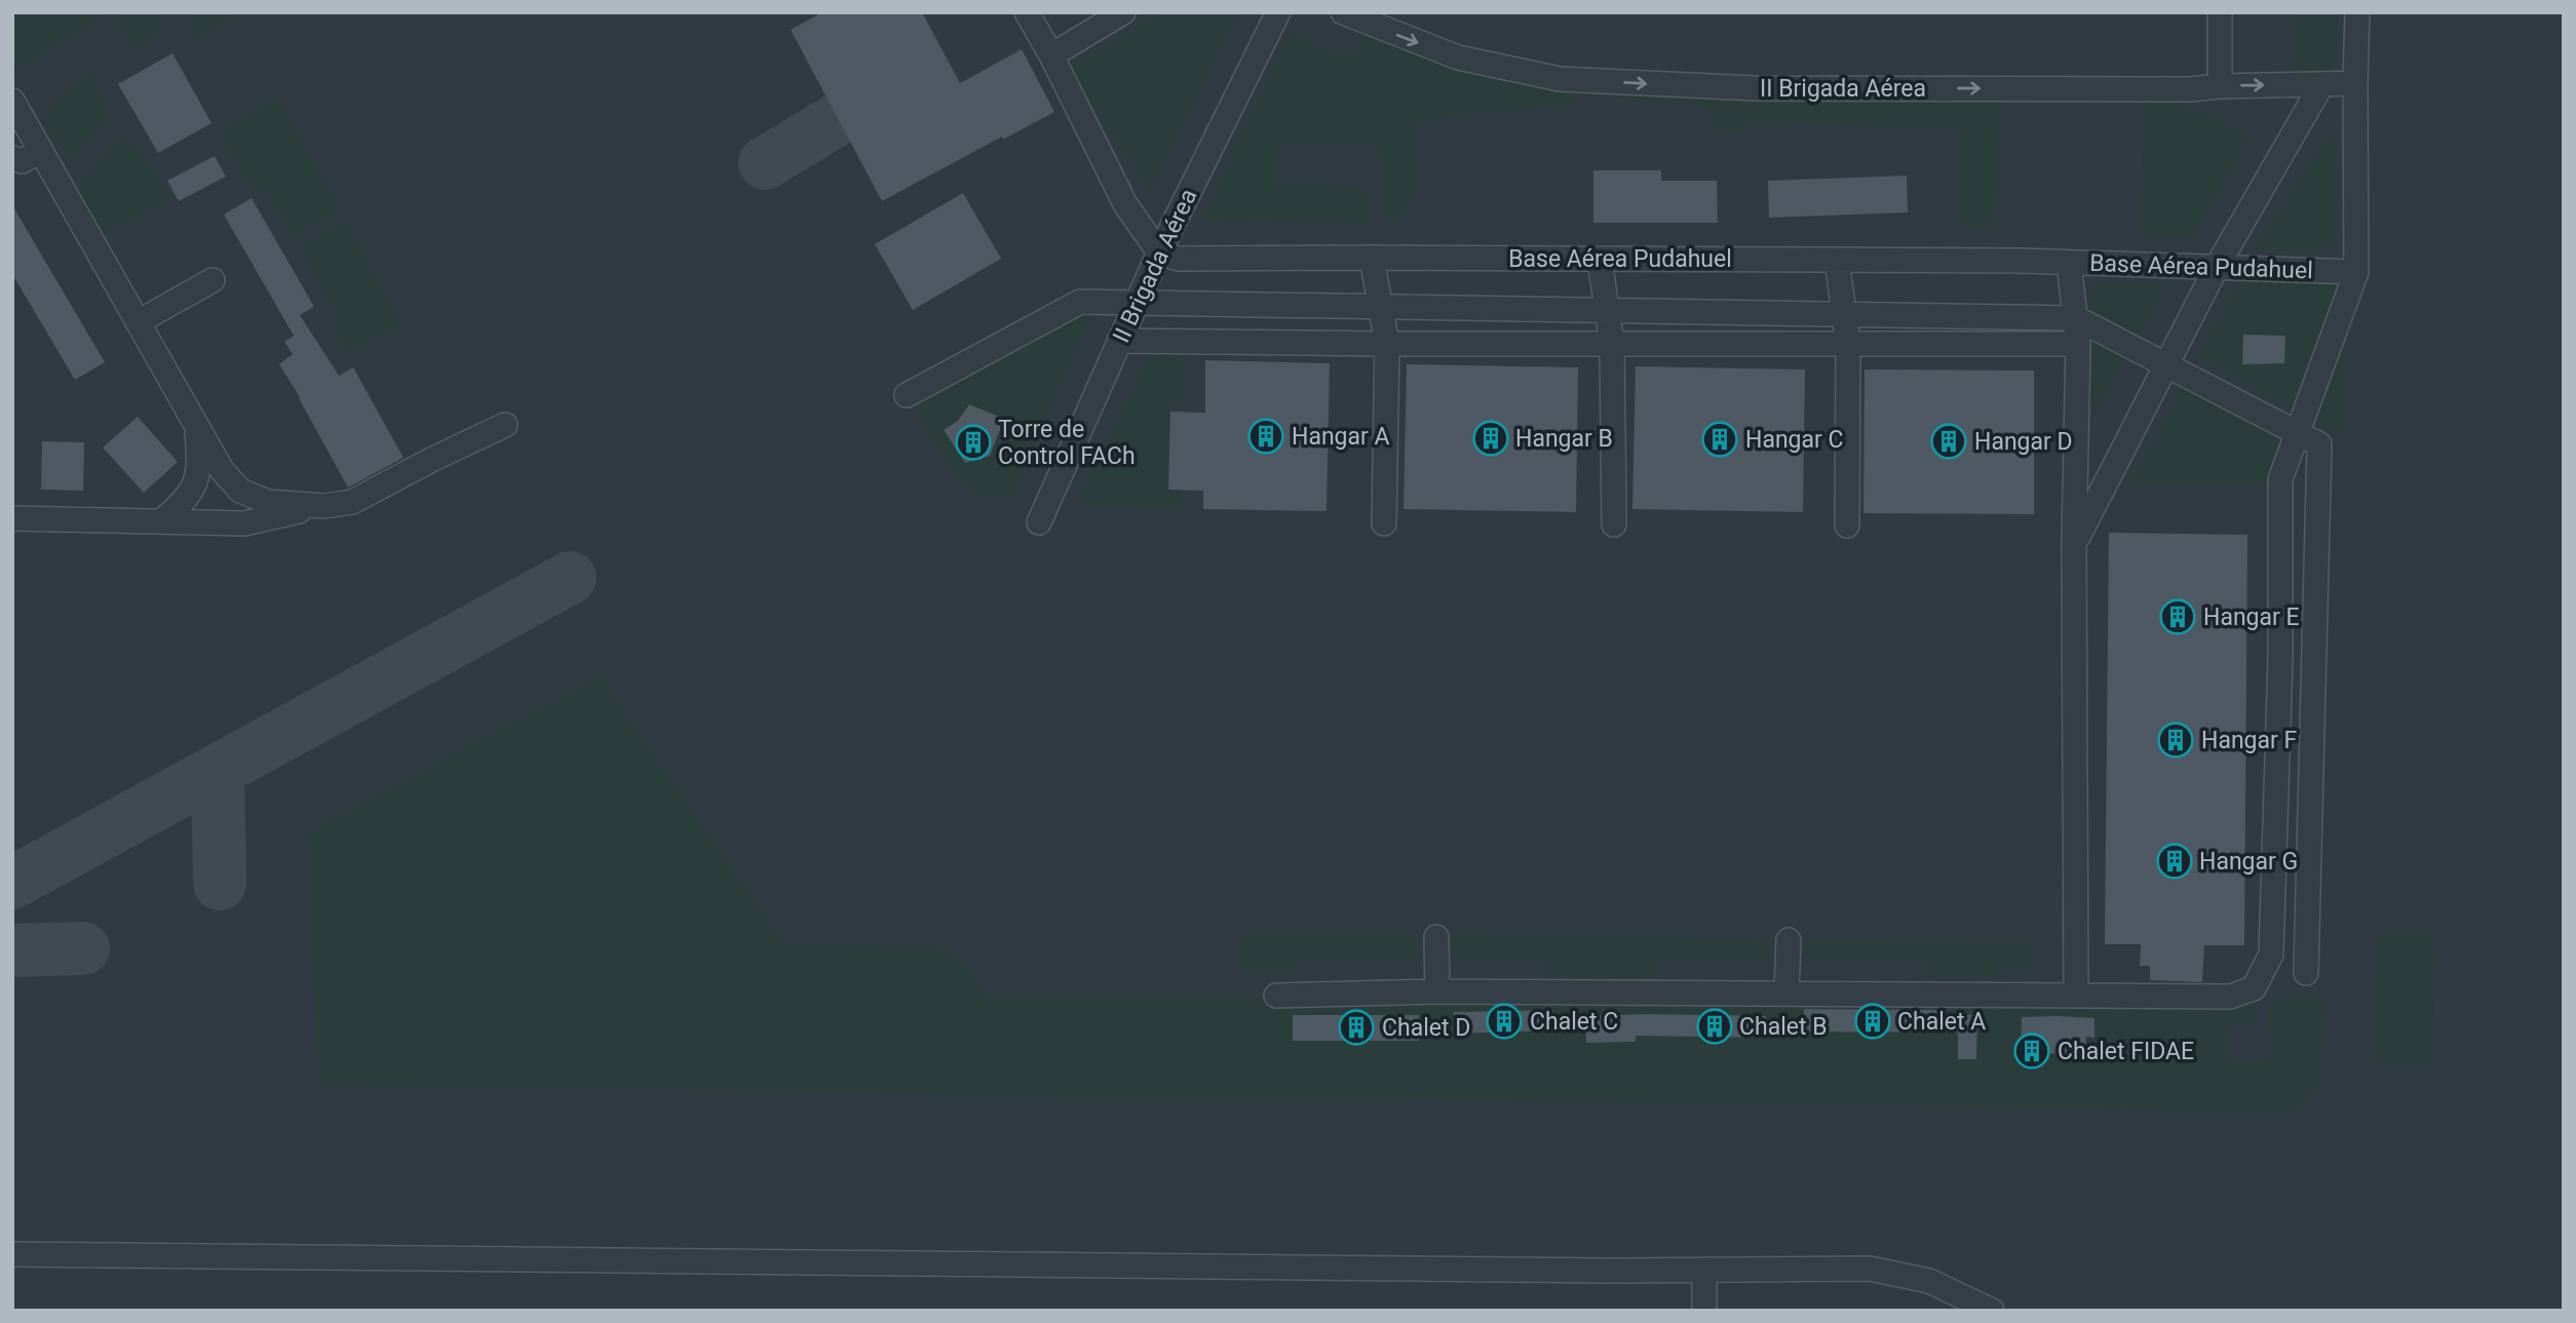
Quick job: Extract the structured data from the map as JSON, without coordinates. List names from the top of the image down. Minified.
{"streets":{"street":["II Brigada Aérea","Base Aérea Pudahuel"]},"crossings":[["II Brigada Aérea","Base Aérea Pudahuel"]],"one_way":["II Brigada Aérea"],"places":{"building":["Hangar A","Hangar B","Hangar C","Hangar D","Torre de Control FACh","Hangar E","Hangar F","Hangar G","Chalet C","Chalet A","Chalet B","Chalet D","Chalet FIDAE"]}}
